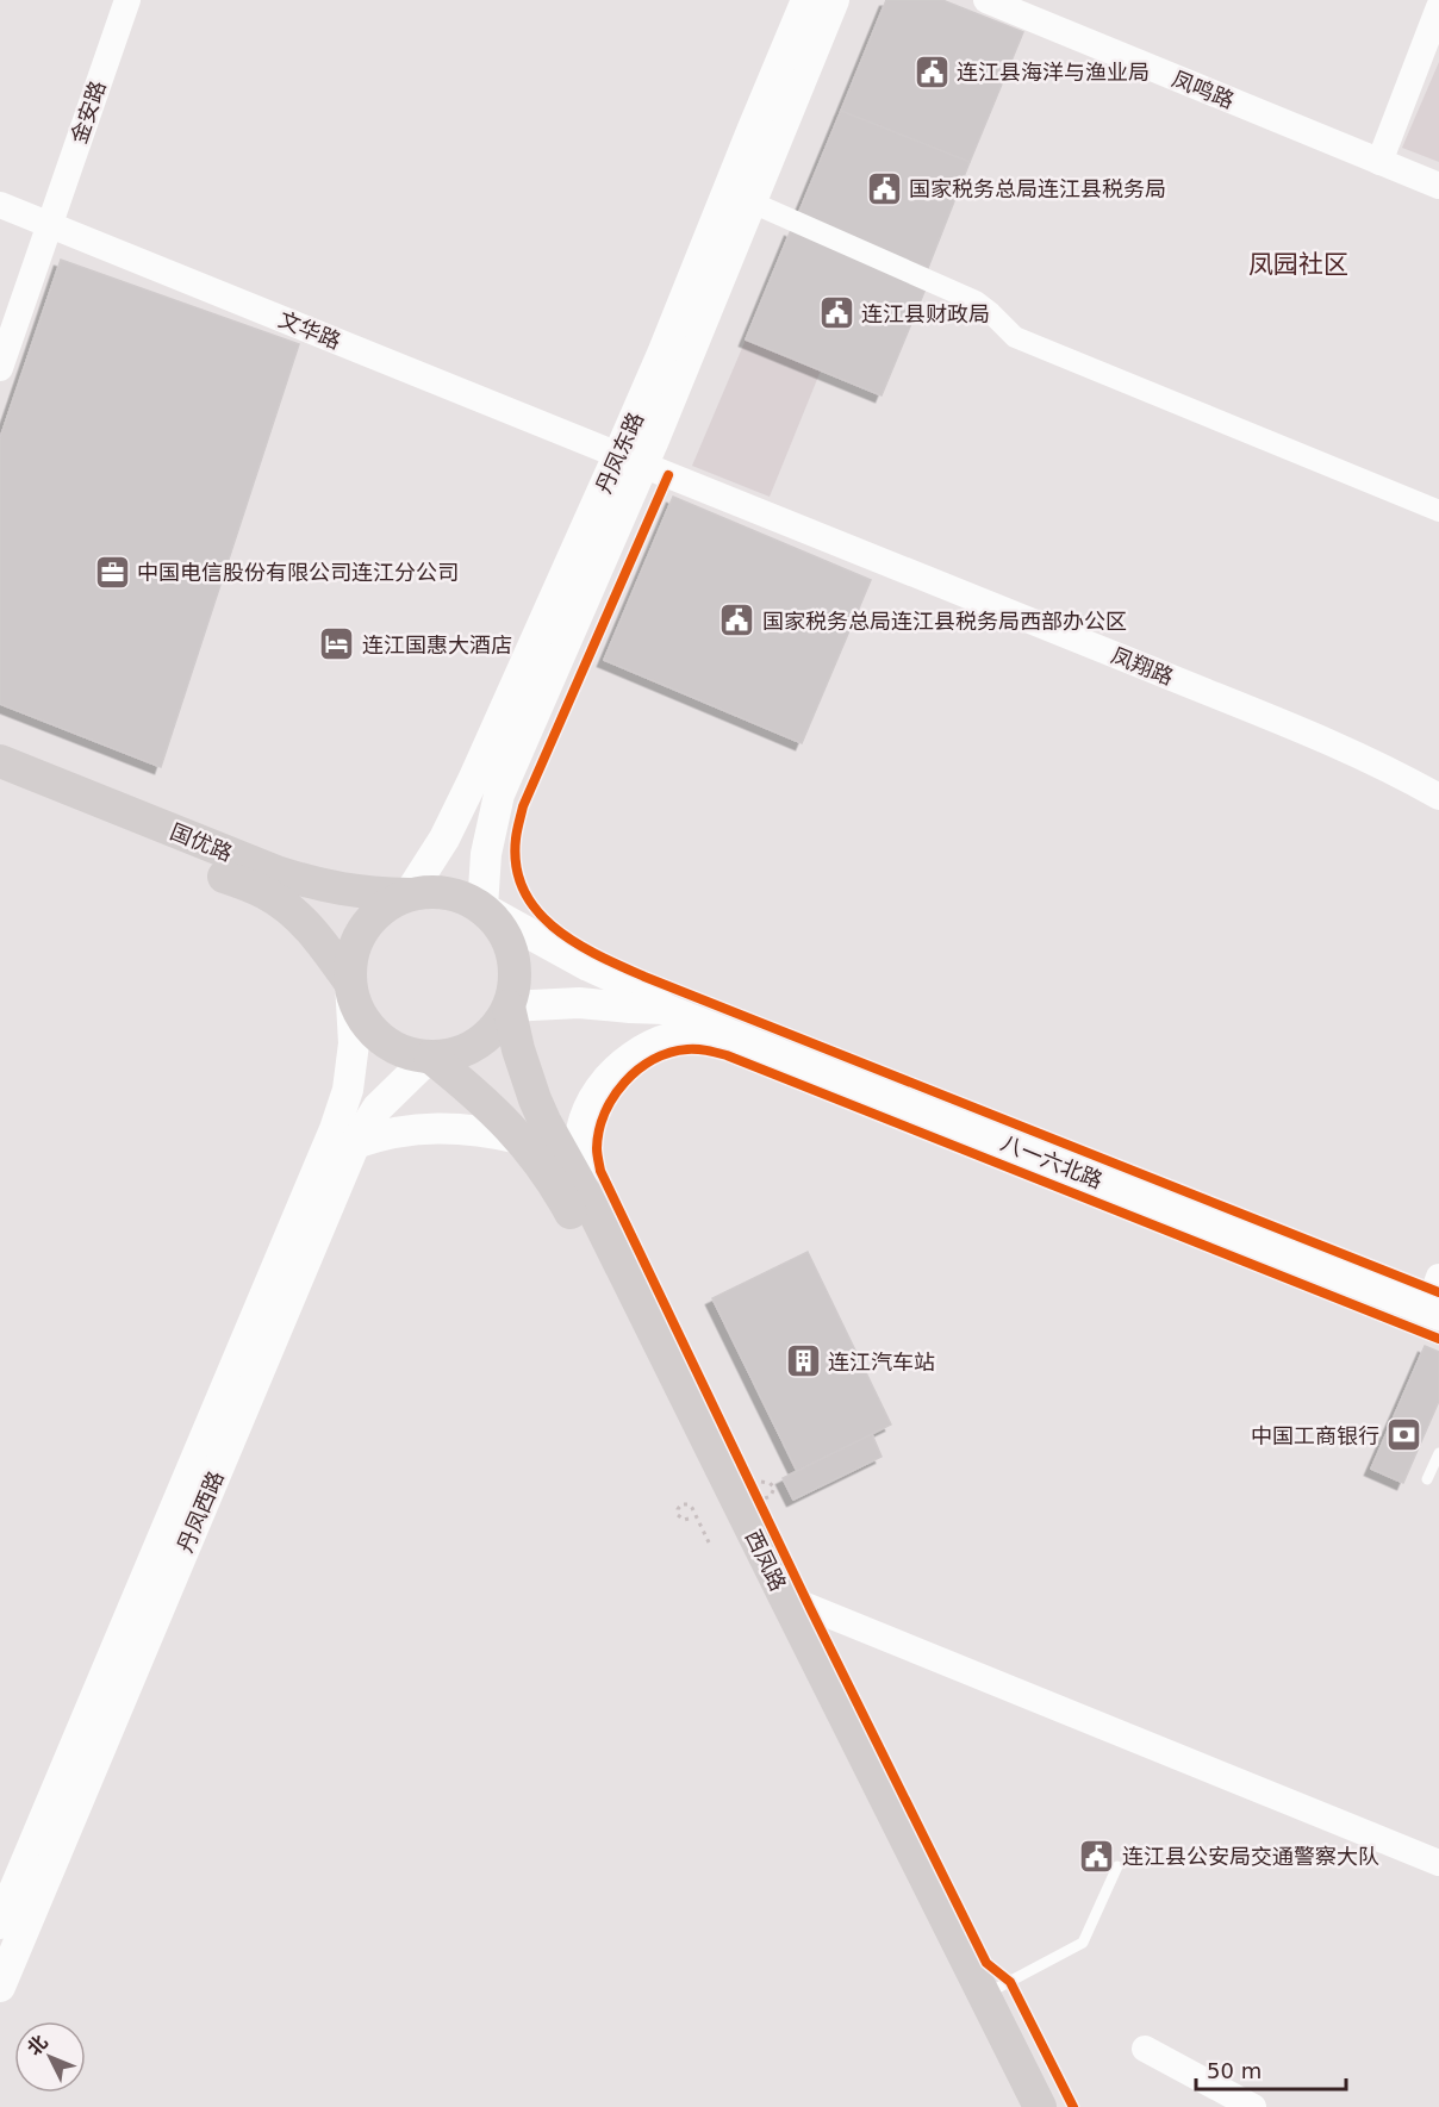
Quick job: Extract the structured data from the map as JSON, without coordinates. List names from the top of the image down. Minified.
{"streets":{"main road":["丹凤东路","国优路","八一六北路","丹凤西路","西凤路"],"street":["凤鸣路","金安路","文华路","凤翔路"]},"crossings":[["金安路","文华路"],["文华路","丹凤东路"],["文华路","凤翔路"],["丹凤东路","凤翔路"],["丹凤东路","国优路"],["丹凤东路","八一六北路"],["丹凤东路","丹凤西路"],["丹凤东路","西凤路"],["国优路","八一六北路"],["国优路","丹凤西路"],["国优路","西凤路"],["八一六北路","丹凤西路"],["八一六北路","西凤路"],["丹凤西路","西凤路"]],"districts":["凤园社区"],"places":{"public building":["连江县海洋与渔业局","国家税务总局连江县税务局","连江县财政局","国家税务总局连江县税务局西部办公区","连江县公安局交通警察大队"],"office":["中国电信股份有限公司连江分公司"],"hotel":["连江国惠大酒店"],"building":["连江汽车站"],"bank":["中国工商银行"]},"scale_bar":"50 m","north":"top left"}
